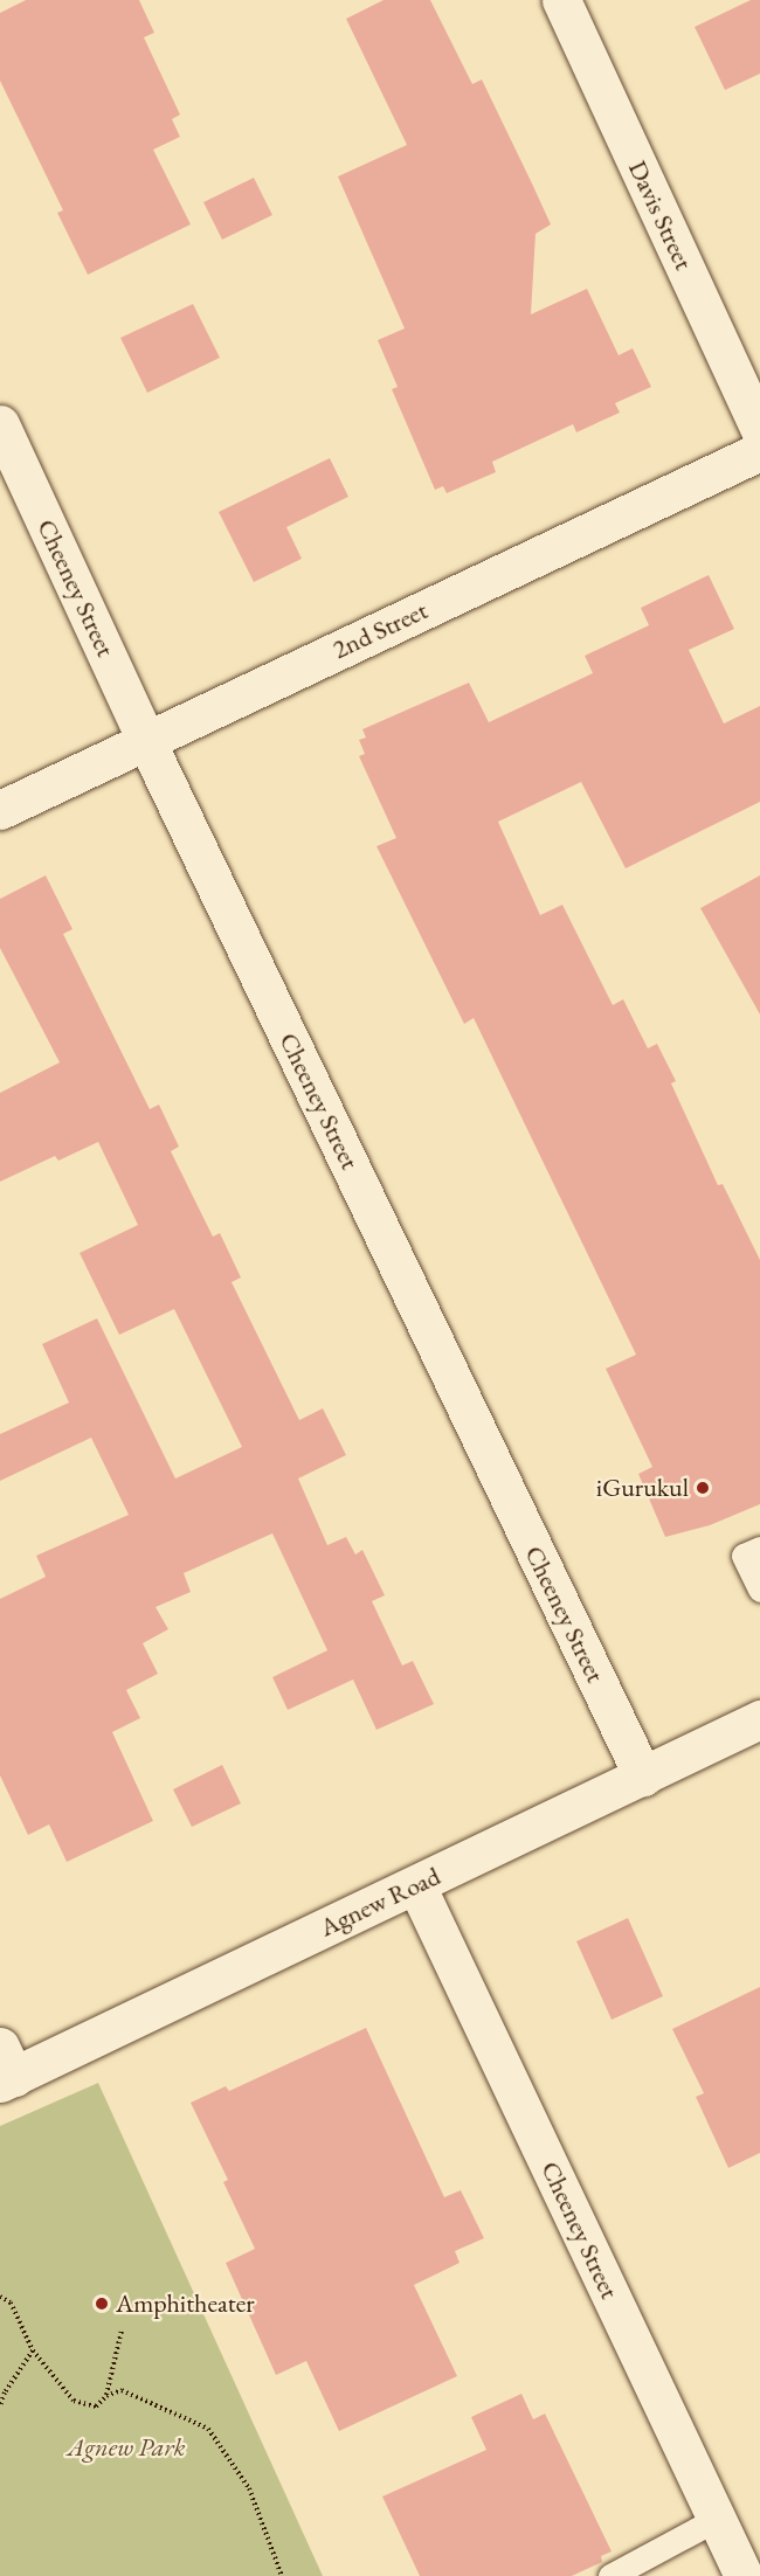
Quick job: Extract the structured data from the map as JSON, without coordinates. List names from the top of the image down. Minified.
{"streets":{"street":["Davis Street","Cheeney Street","2nd Street","Agnew Road"]},"crossings":[["Cheeney Street","2nd Street"],["Cheeney Street","Agnew Road"]],"parks":["Agnew Park"],"places":["iGurukul","Amphitheater"]}
